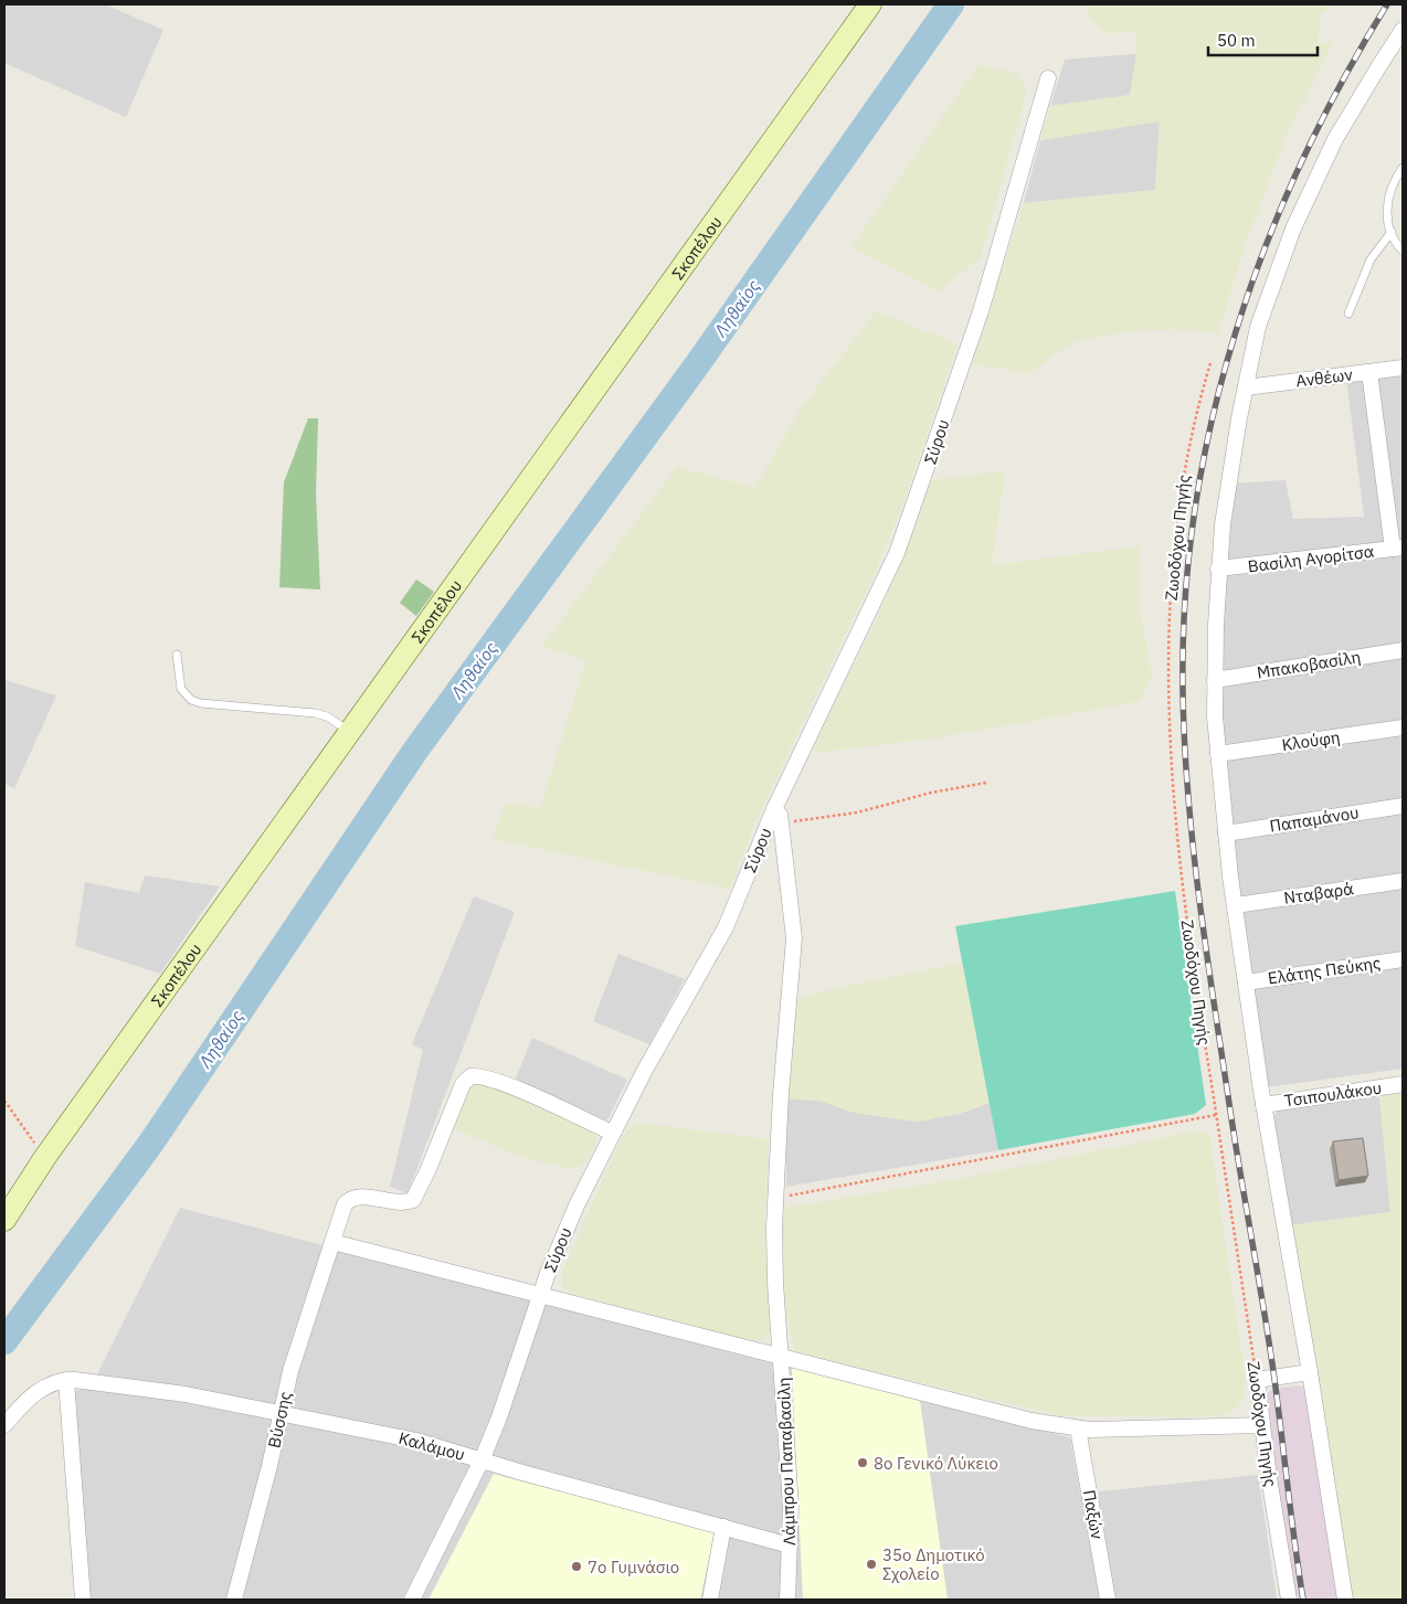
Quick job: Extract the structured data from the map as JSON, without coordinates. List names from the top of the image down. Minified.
{"streets":{"main road":["Σκοπέλου"],"street":["Ανθέων","Σύρου","Ζωοδόχου Πηγής","Βασίλη Αγορίτσα","Μπακοβασίλη","Κλούφη","Παπαμάνου","Νταβαρά","Ελάτης Πεύκης","Τσιπουλάκου","Βύσσης","Καλάμου","Λάμπρου Παπαβασίλη","Παξών"]},"crossings":[["Σύρου","Βύσσης"],["Σύρου","Καλάμου"],["Σύρου","Λάμπρου Παπαβασίλη"],["Βύσσης","Καλάμου"],["Καλάμου","Λάμπρου Παπαβασίλη"]],"water":["Ληθαίος"],"places":["8ο Γενικό Λύκειο","35ο Δημοτικό Σχολείο","7ο Γυμνάσιο"],"scale_bar":"50 m"}
